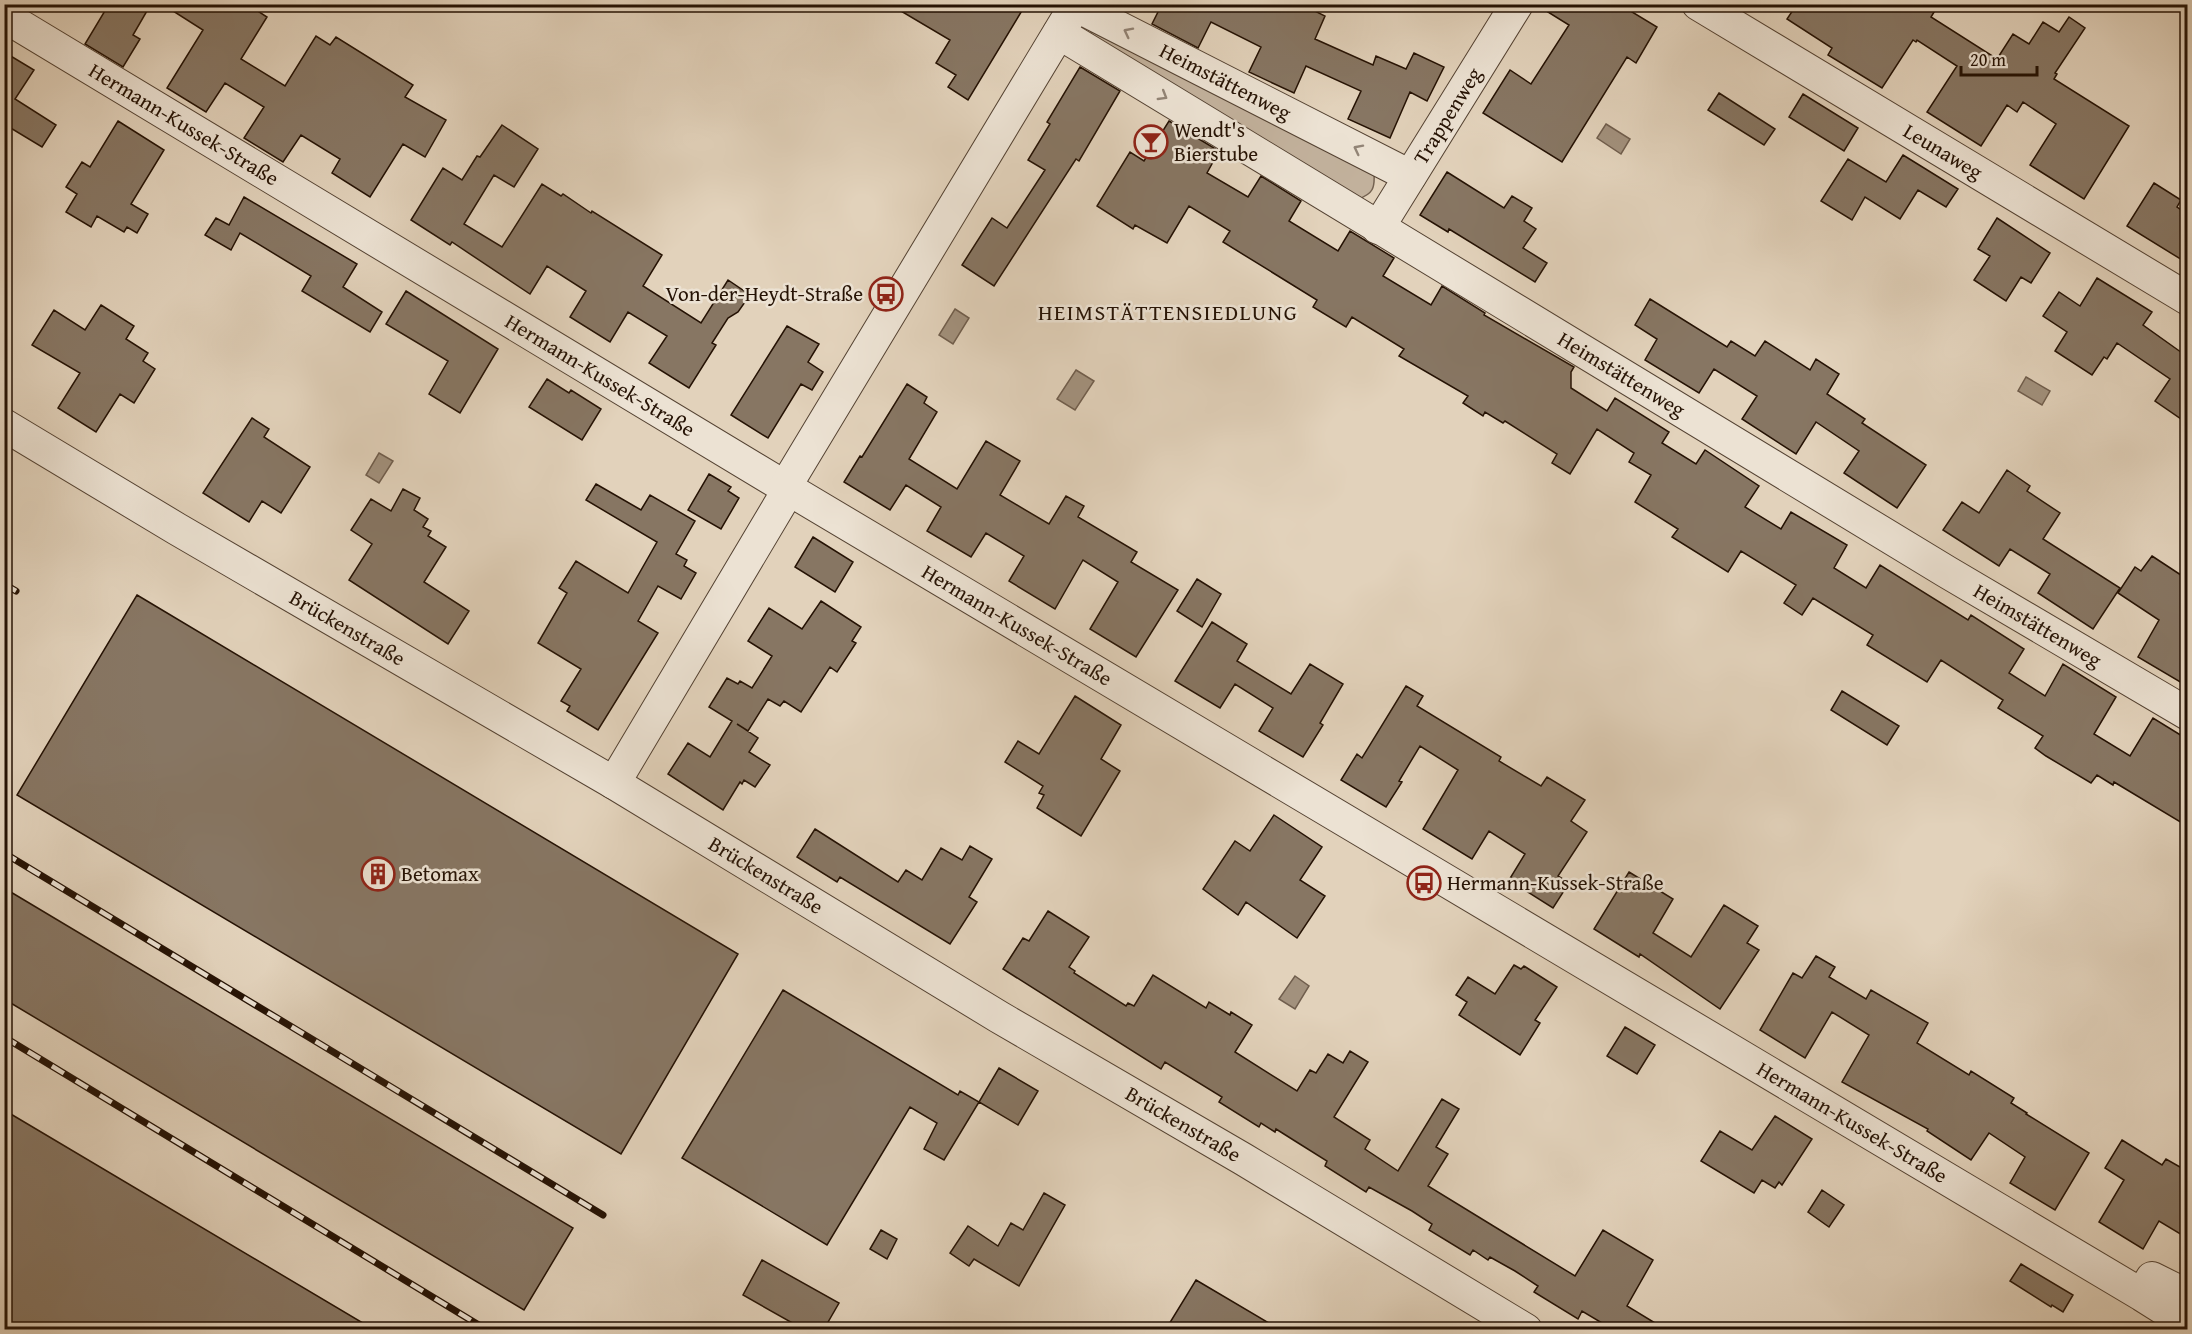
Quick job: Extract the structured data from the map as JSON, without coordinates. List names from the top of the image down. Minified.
{"streets":{"street":["Heimstättenweg","Trappenweg","Hermann-Kussek-Straße","Leunaweg","Brückenstraße"]},"crossings":[["Heimstättenweg","Trappenweg"]],"districts":["HEIMSTÄTTENSIEDLUNG"],"places":{"bar":["Wendt's Bierstube"],"bus stop":["Von-der-Heydt-Straße","Hermann-Kussek-Straße"],"building":["Betomax"]},"scale_bar":"20 m"}
